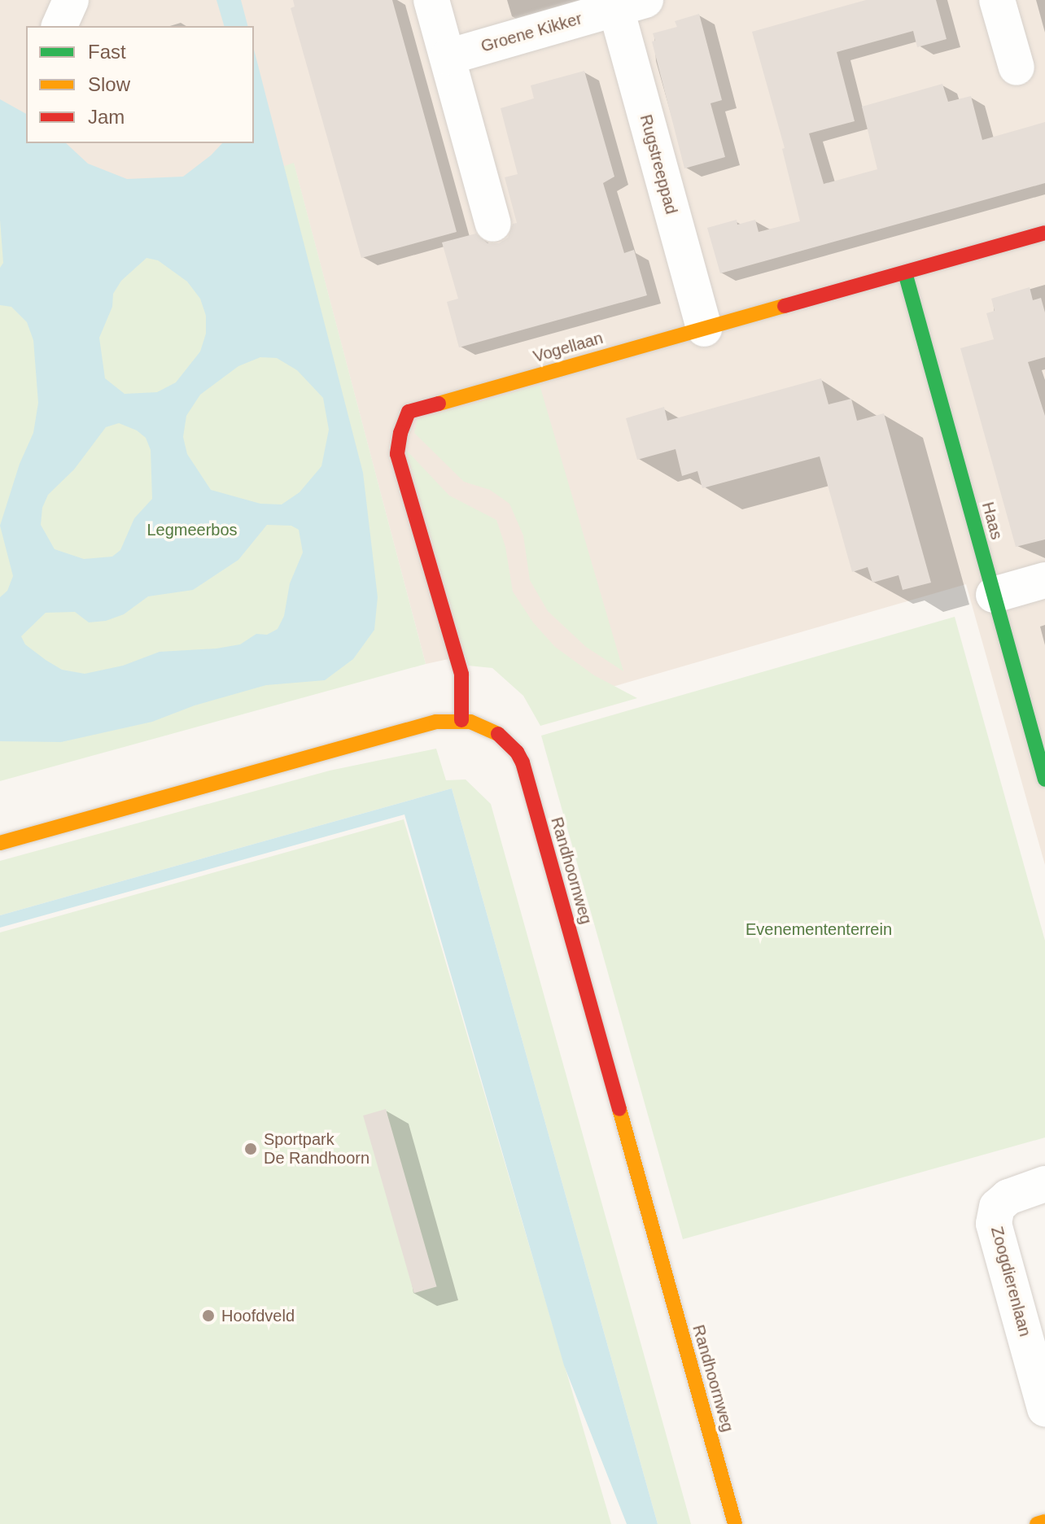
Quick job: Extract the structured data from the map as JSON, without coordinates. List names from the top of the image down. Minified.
{"streets":{"street":["Groene Kikker","Rugstreeppad","Vogellaan","Haas","Randhoornweg","Zoogdierenlaan"]},"crossings":[["Groene Kikker","Rugstreeppad"],["Rugstreeppad","Vogellaan"],["Vogellaan","Haas"],["Vogellaan","Randhoornweg"]],"parks":["Legmeerbos","Evenemententerrein"],"places":["Sportpark De Randhoorn","Hoofdveld"],"legend":["Fast","Slow","Jam"]}
